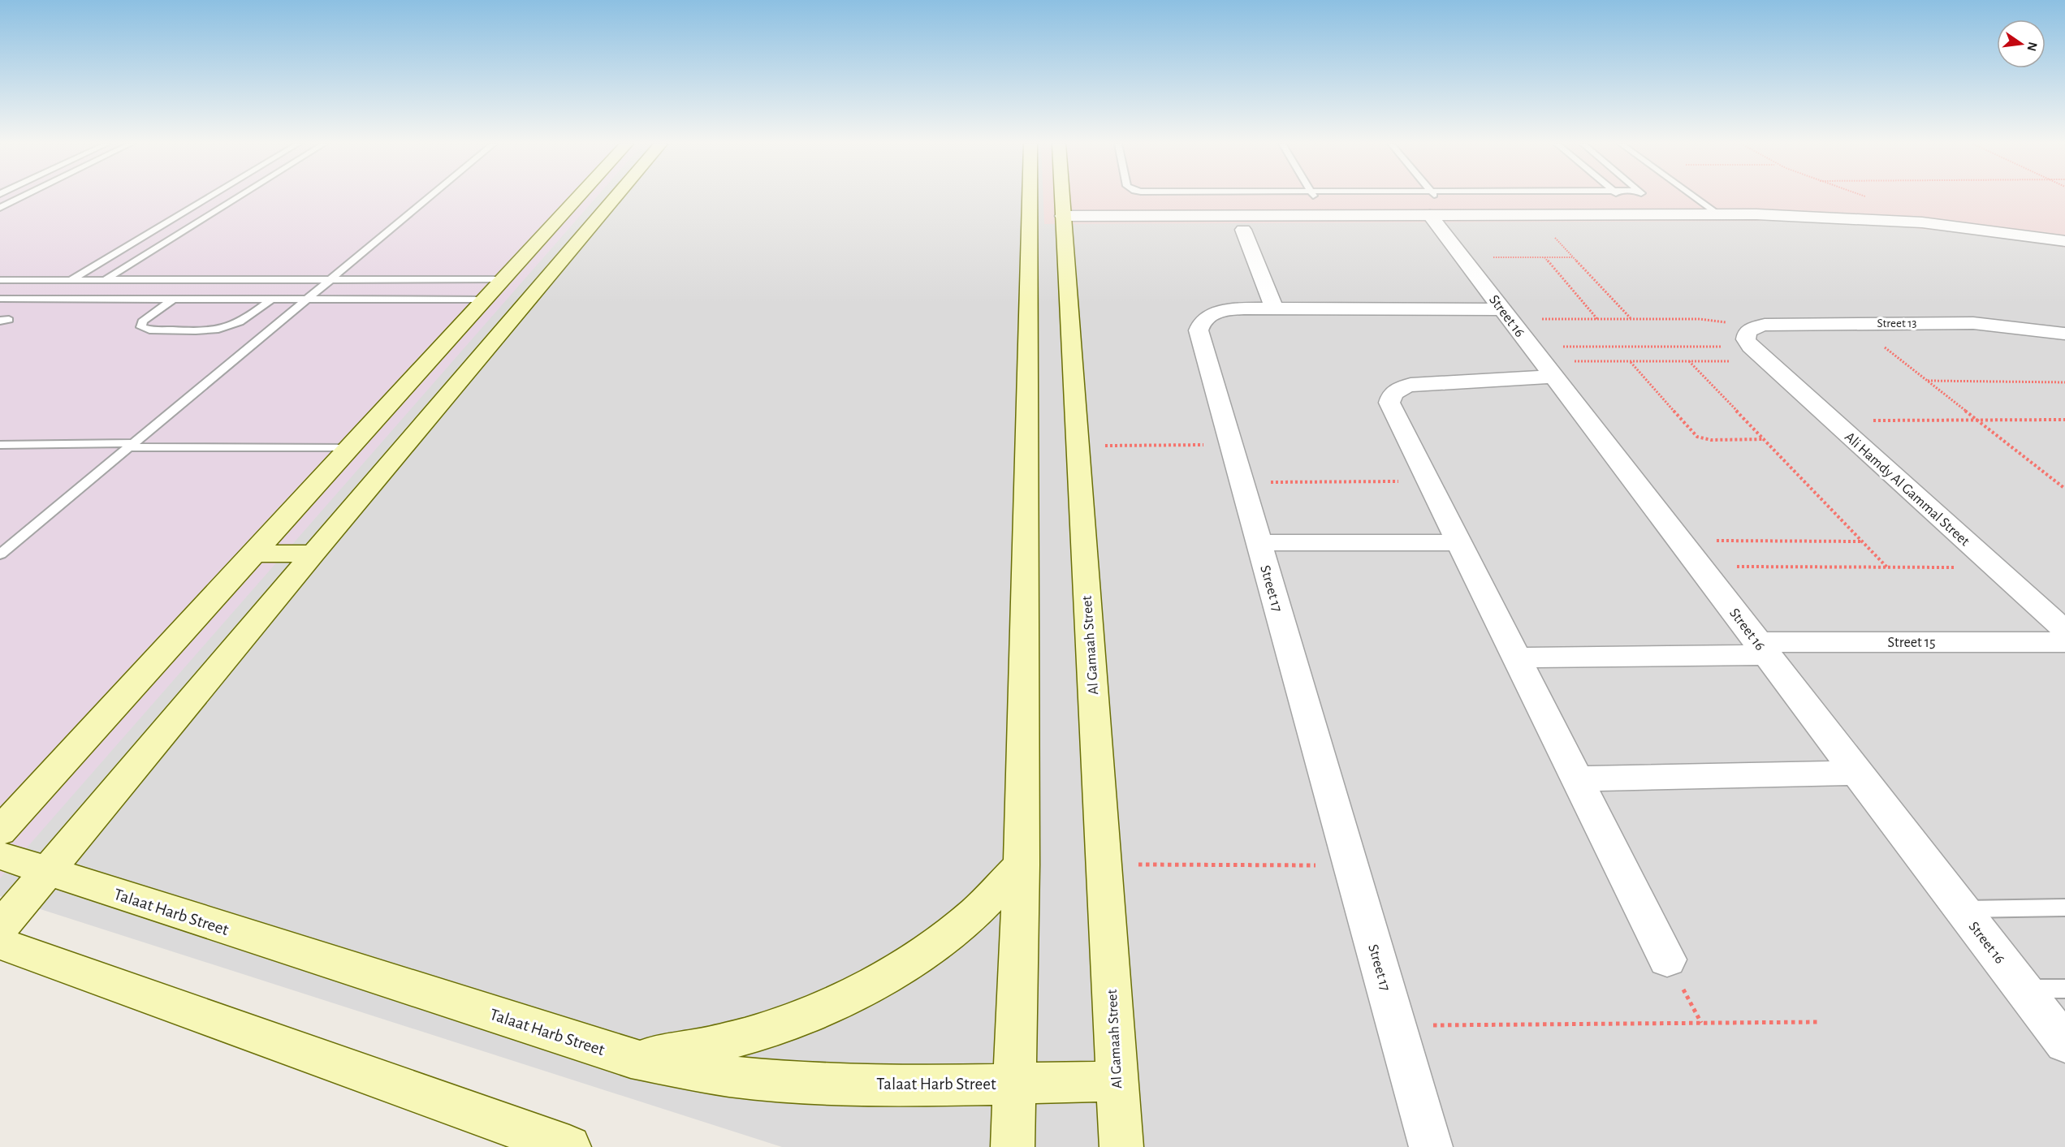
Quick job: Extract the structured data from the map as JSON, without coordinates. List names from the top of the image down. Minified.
{"streets":{"main road":["Al Gamaah Street","Talaat Harb Street"],"street":["Street 16","Street 13","Ali Hamdy Al Gammal Street","Street 17","Street 15"]},"crossings":[["Street 16","Street 17"],["Street 16","Street 15"],["Street 13","Ali Hamdy Al Gammal Street"],["Al Gamaah Street","Talaat Harb Street"]],"north":"right"}
